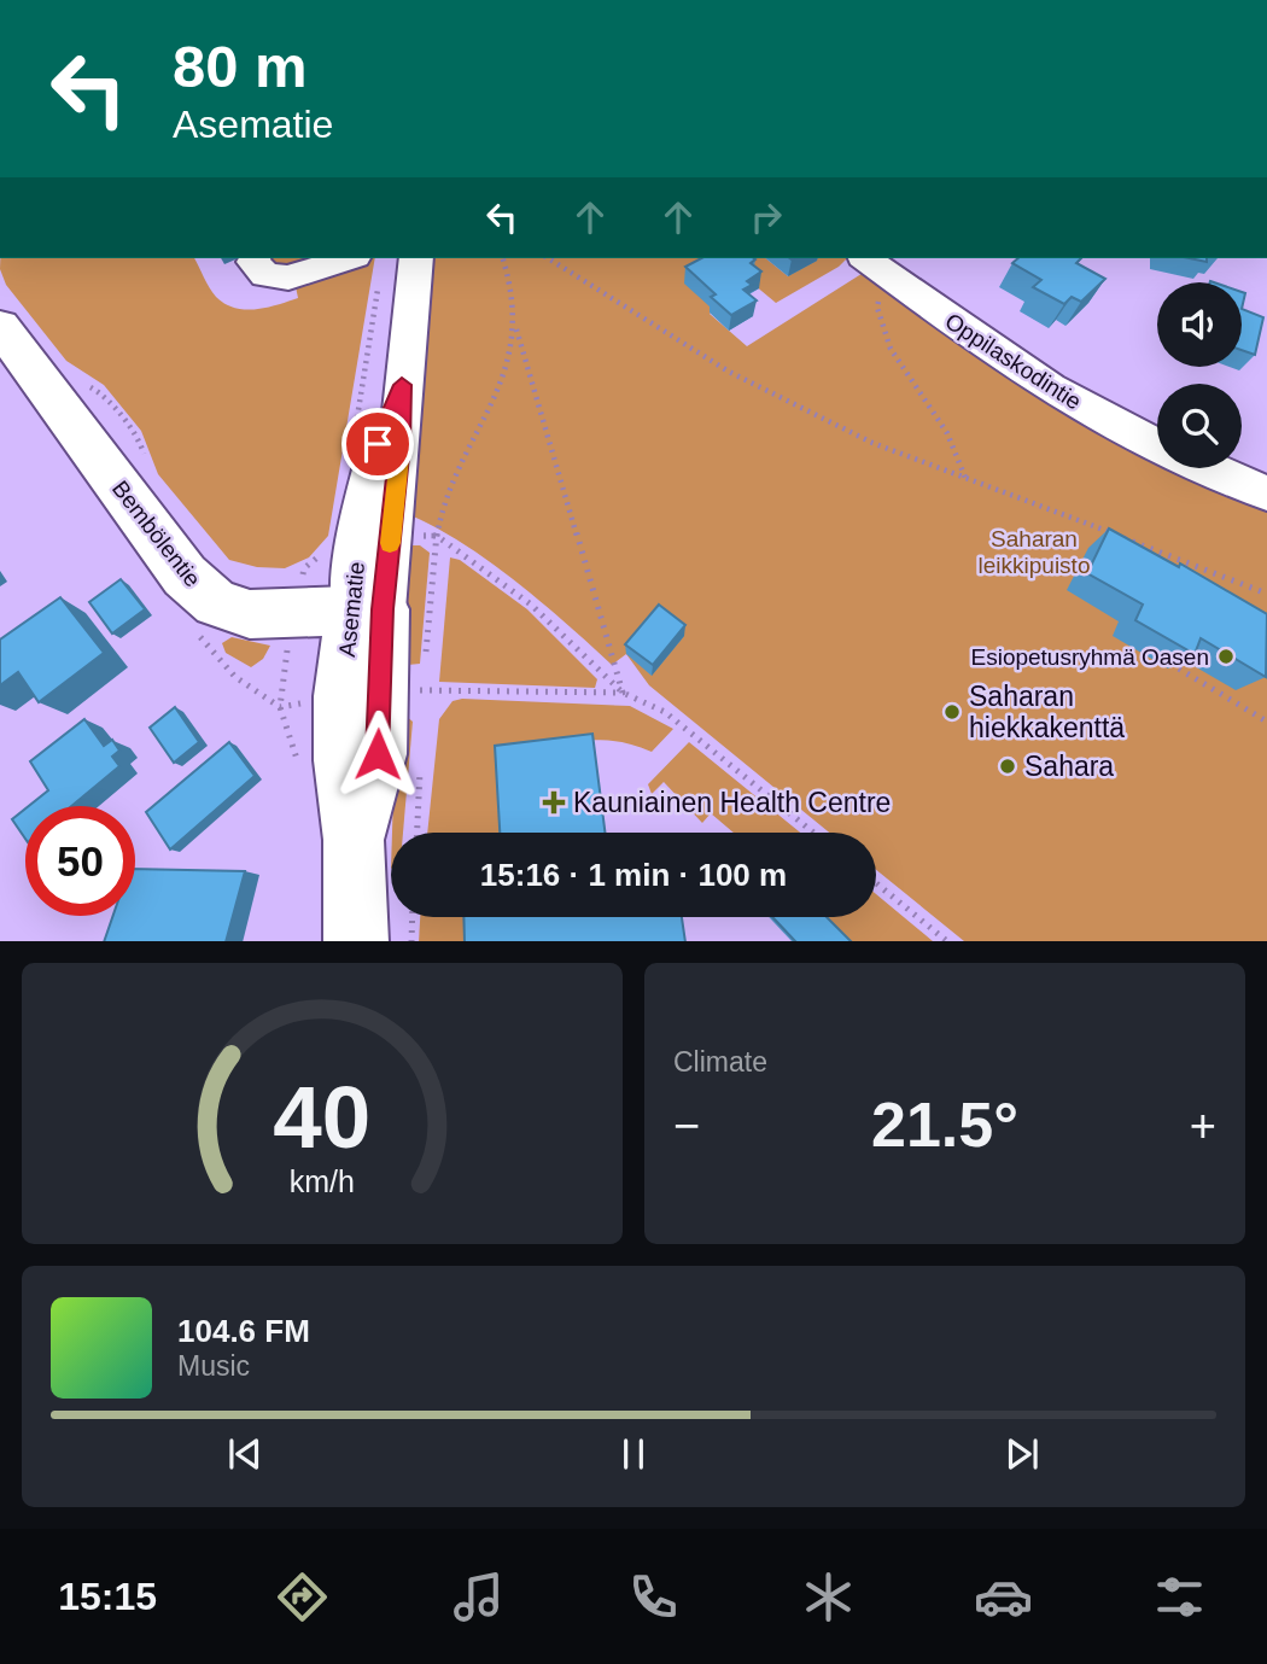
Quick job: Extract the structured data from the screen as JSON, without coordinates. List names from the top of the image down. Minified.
{"streets":{"main road":["Bembölentie","Asematie"],"street":["Oppilaskodintie"]},"crossings":[["Bembölentie","Asematie"]],"parks":["Saharan leikkipuisto"],"places":{"other":["Esiopetusryhmä Oasen","Saharan hiekkakenttä","Sahara"],"health":["Kauniainen Health Centre"]},"page":{"turn":["80 m","Asematie"],"limit":"50","trip":"15:16 · 1 min · 100 m","tile":"Climate","heat":["−","21.5°","+"],"song":["104.6 FM","Music"],"tabs":"15:15","gauge":["40","km/h"]}}
